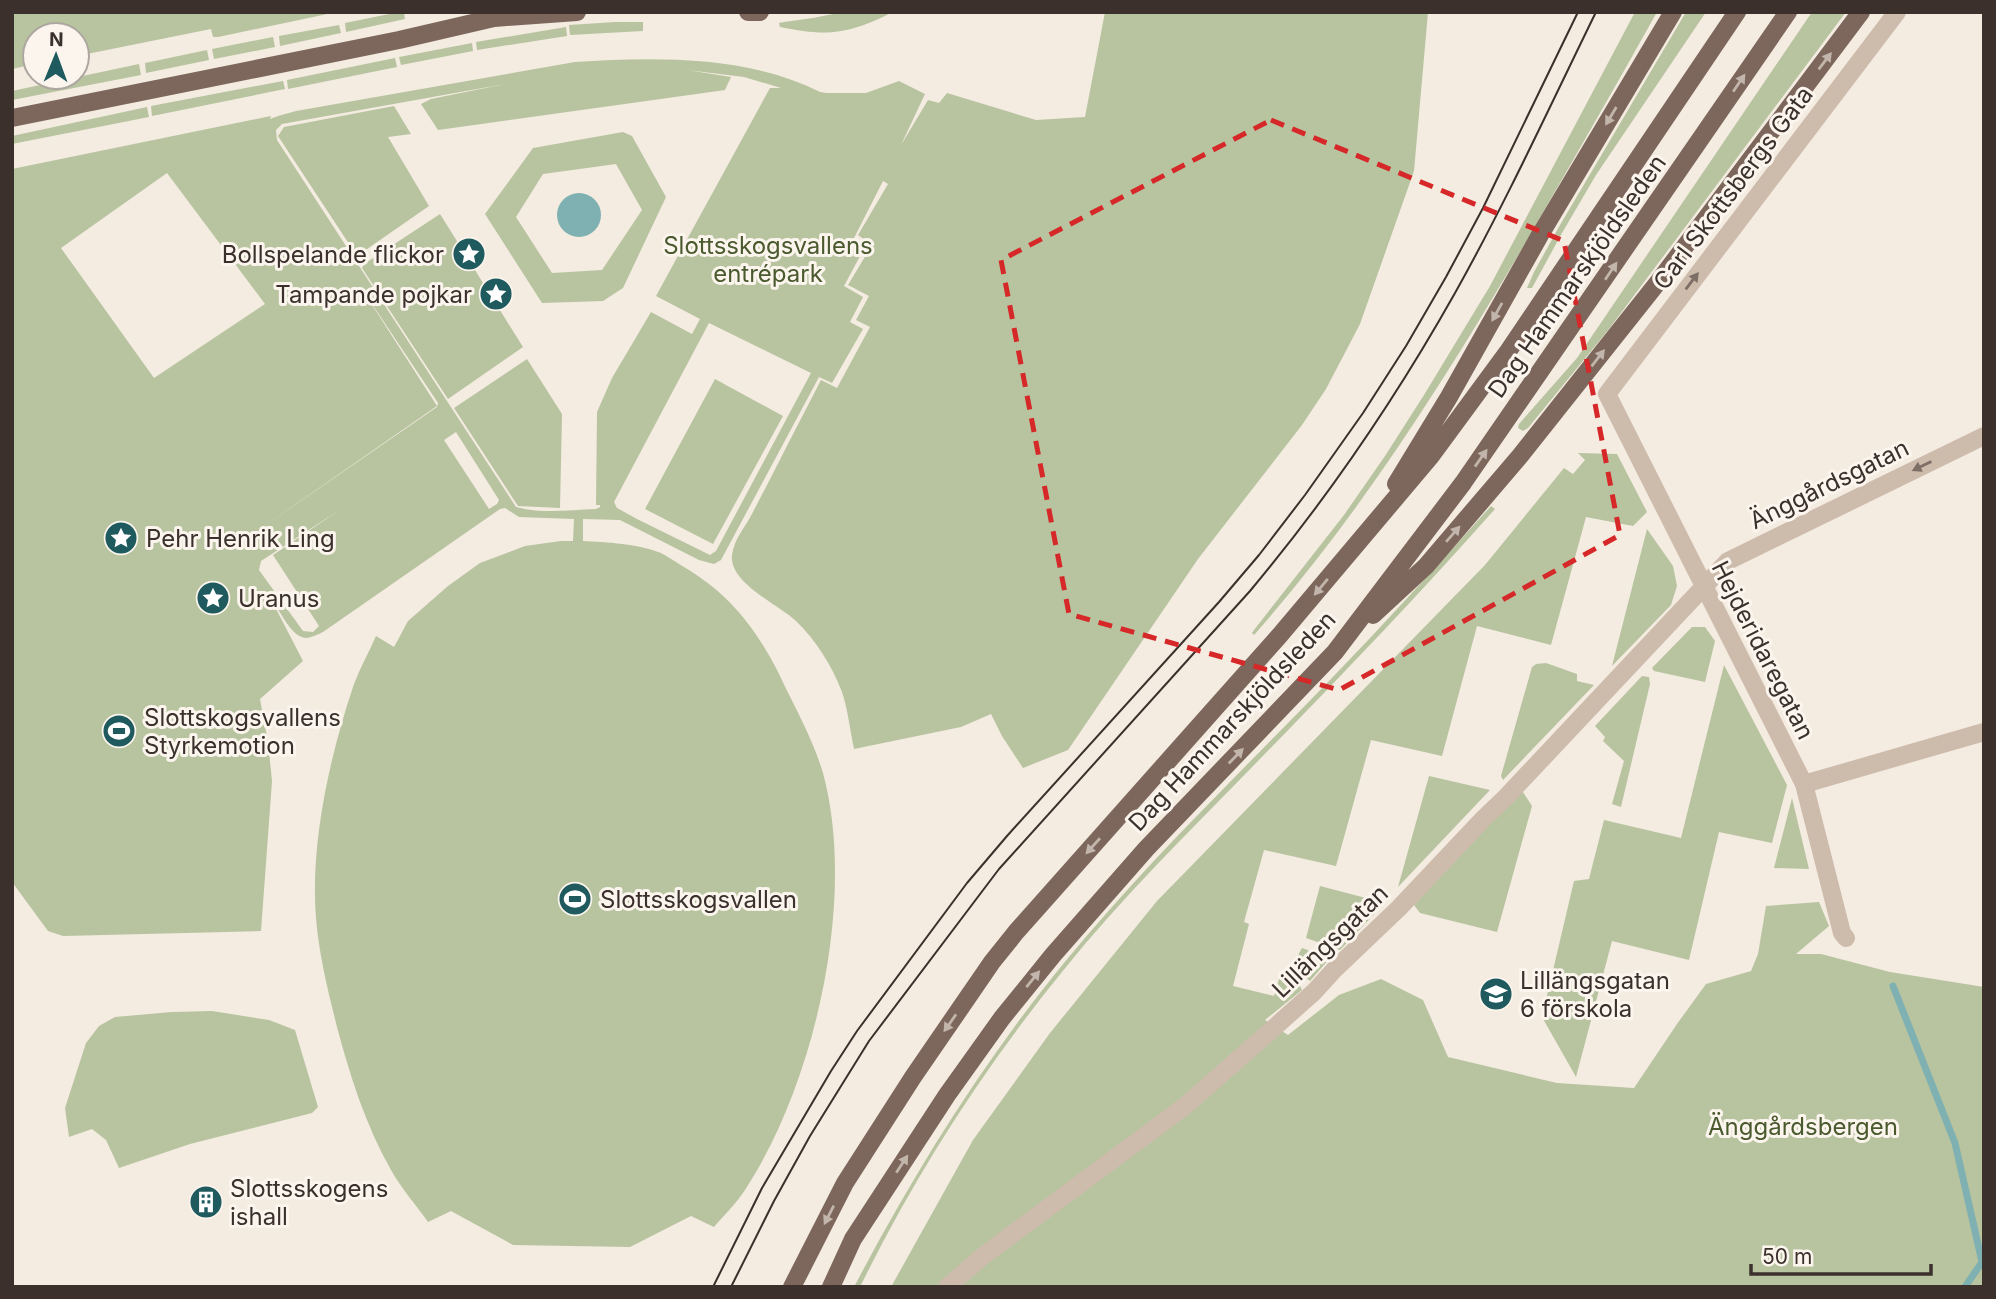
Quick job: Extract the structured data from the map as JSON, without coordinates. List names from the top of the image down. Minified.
{"streets":{"main road":["Dag Hammarskjöldsleden"],"street":["Carl Skottsbergs Gata","Änggårdsgatan","Hejderidaregatan","Lillängsgatan"]},"crossings":[["Carl Skottsbergs Gata","Hejderidaregatan"],["Änggårdsgatan","Hejderidaregatan"],["Änggårdsgatan","Lillängsgatan"],["Hejderidaregatan","Lillängsgatan"]],"one_way":["Carl Skottsbergs Gata","Änggårdsgatan"],"parks":["Slottsskogsvallens entrépark","Änggårdsbergen"],"places":{"place":["Bollspelande flickor","Tampande pojkar","Pehr Henrik Ling","Uranus"],"sports":["Slottskogsvallens Styrkemotion","Slottsskogsvallen"],"school or university":["Lillängsgatan 6 förskola"],"building":["Slottsskogens ishall"]},"scale_bar":"50 m","north":"top"}
